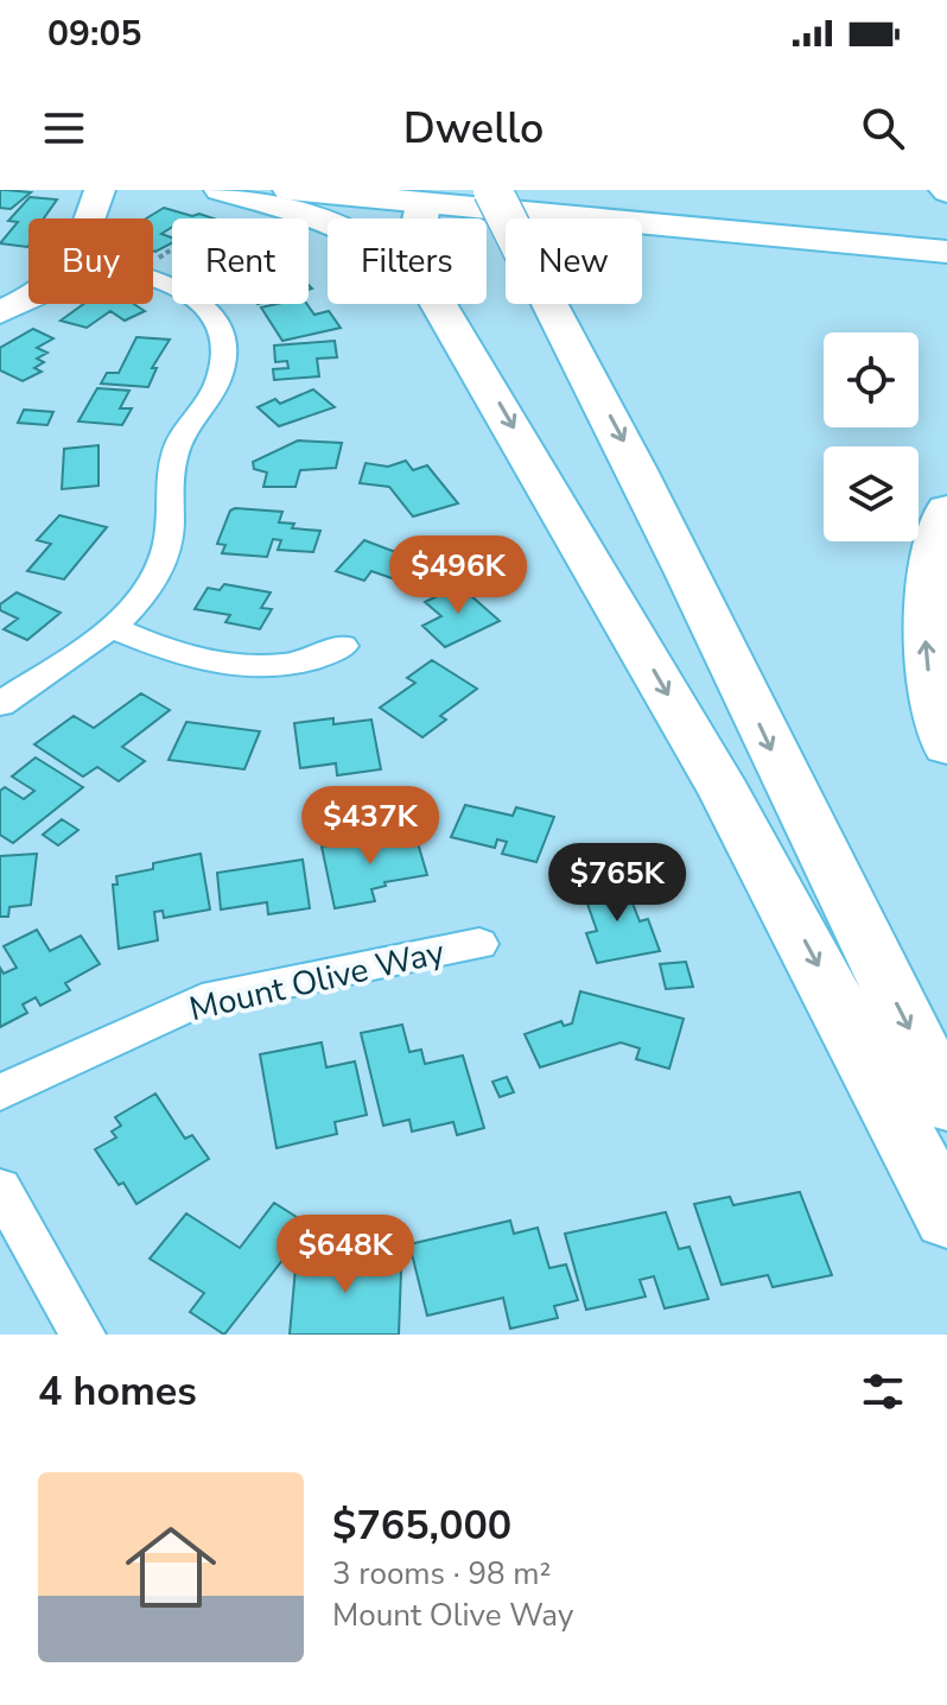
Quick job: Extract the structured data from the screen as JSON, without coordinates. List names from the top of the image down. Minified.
{"streets":{"street":["Mount Olive Way"]},"page":{"status":"09:05","header":"Dwello","chip":["Buy","Rent","Filters","New"],"price":["$496K","$437K","$765K","$648K"],"heading":"4 homes","list":[{"name":"$765,000","note":"3 rooms · 98 m² · Mount Olive Way"}]}}
